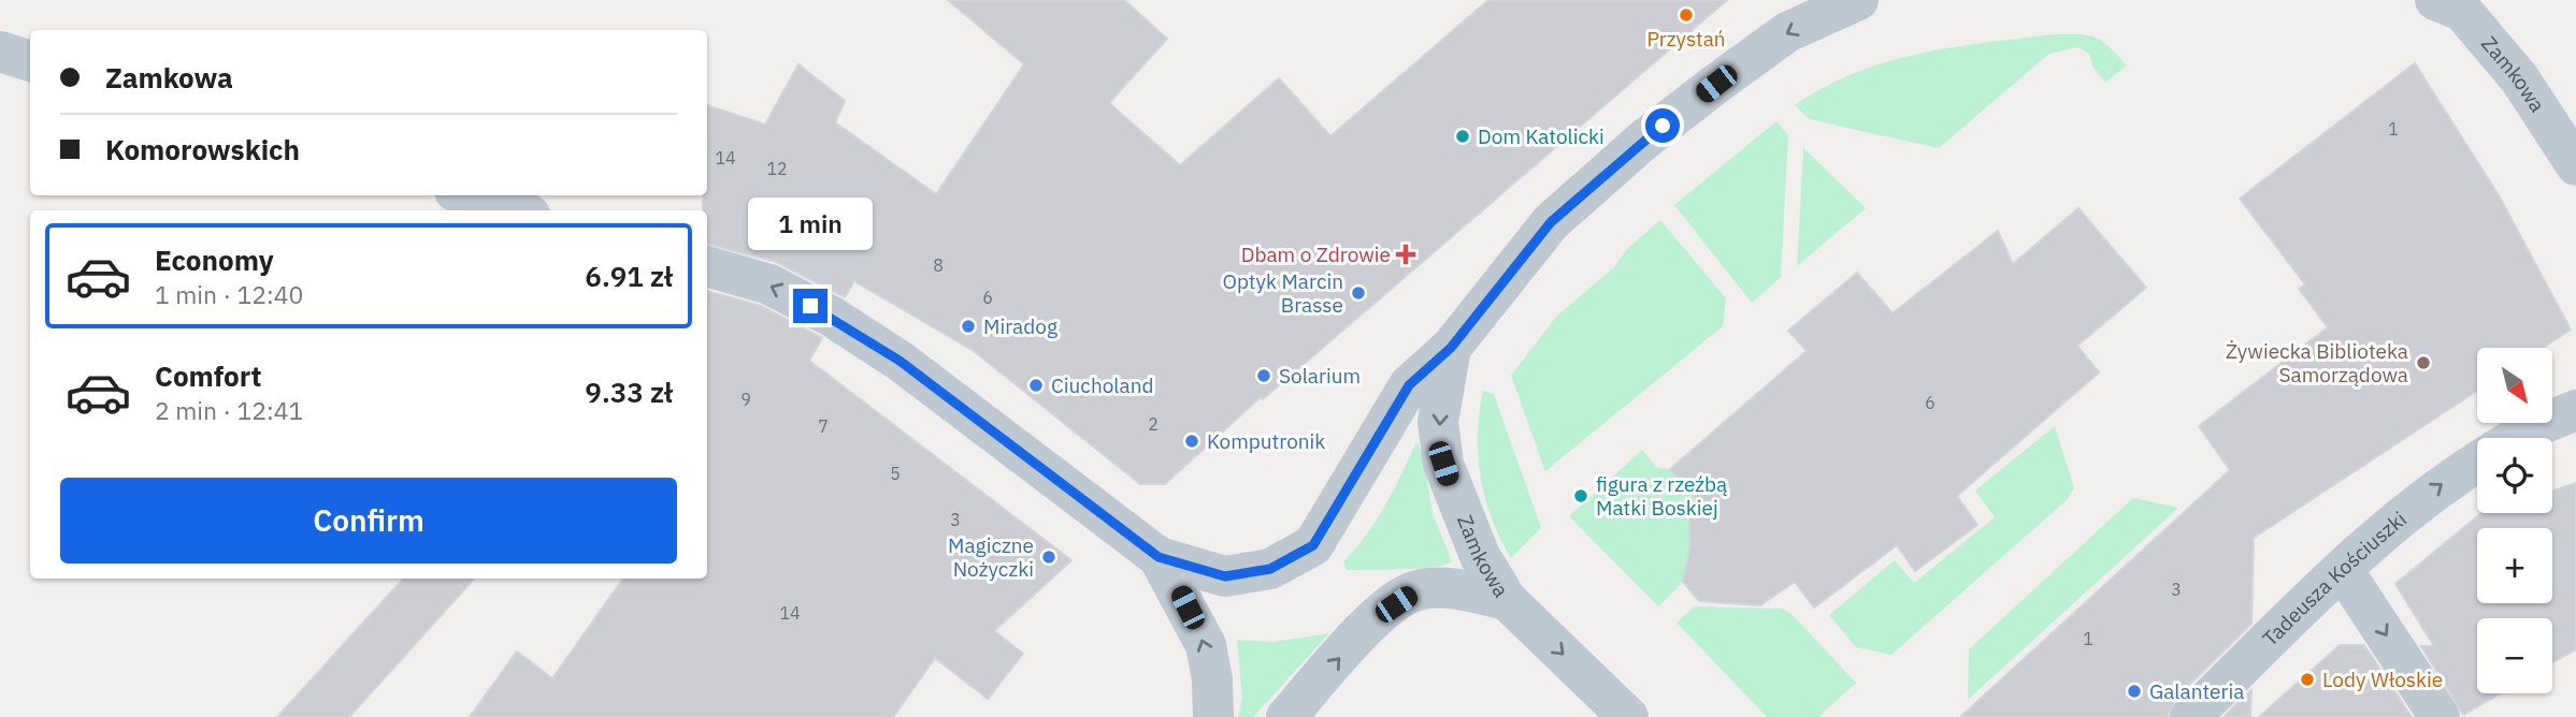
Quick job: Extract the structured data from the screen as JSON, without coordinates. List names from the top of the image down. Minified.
{"streets":{"street":["Zamkowa","Tadeusza Kościuszki"]},"one_way":["Tadeusza Kościuszki"],"places":{"other":["Przystań","Dom Katolicki","Optyk Marcin Brasse","Miradog","Żywiecka Biblioteka Samorządowa","Solarium","Ciucholand","Komputronik","figura z rzeźbą Matki Boskiej","Magiczne Nożyczki","Lody Włoskie","Galanteria"],"health":["Dbam o Zdrowie"]},"house_numbers":["1","14","12","8","6","9","6","2","7","5","3","3","14","1"],"north":"bottom right","page":{"banner":["Zamkowa","Komorowskich"],"bubble":"1 min","list":[{"name":"Economy","note":"1 min · 12:40","value":"6.91 zł"},{"name":"Comfort","note":"2 min · 12:41","value":"9.33 zł"}],"map_buttons":["+","−"],"buttons":"Confirm"}}
